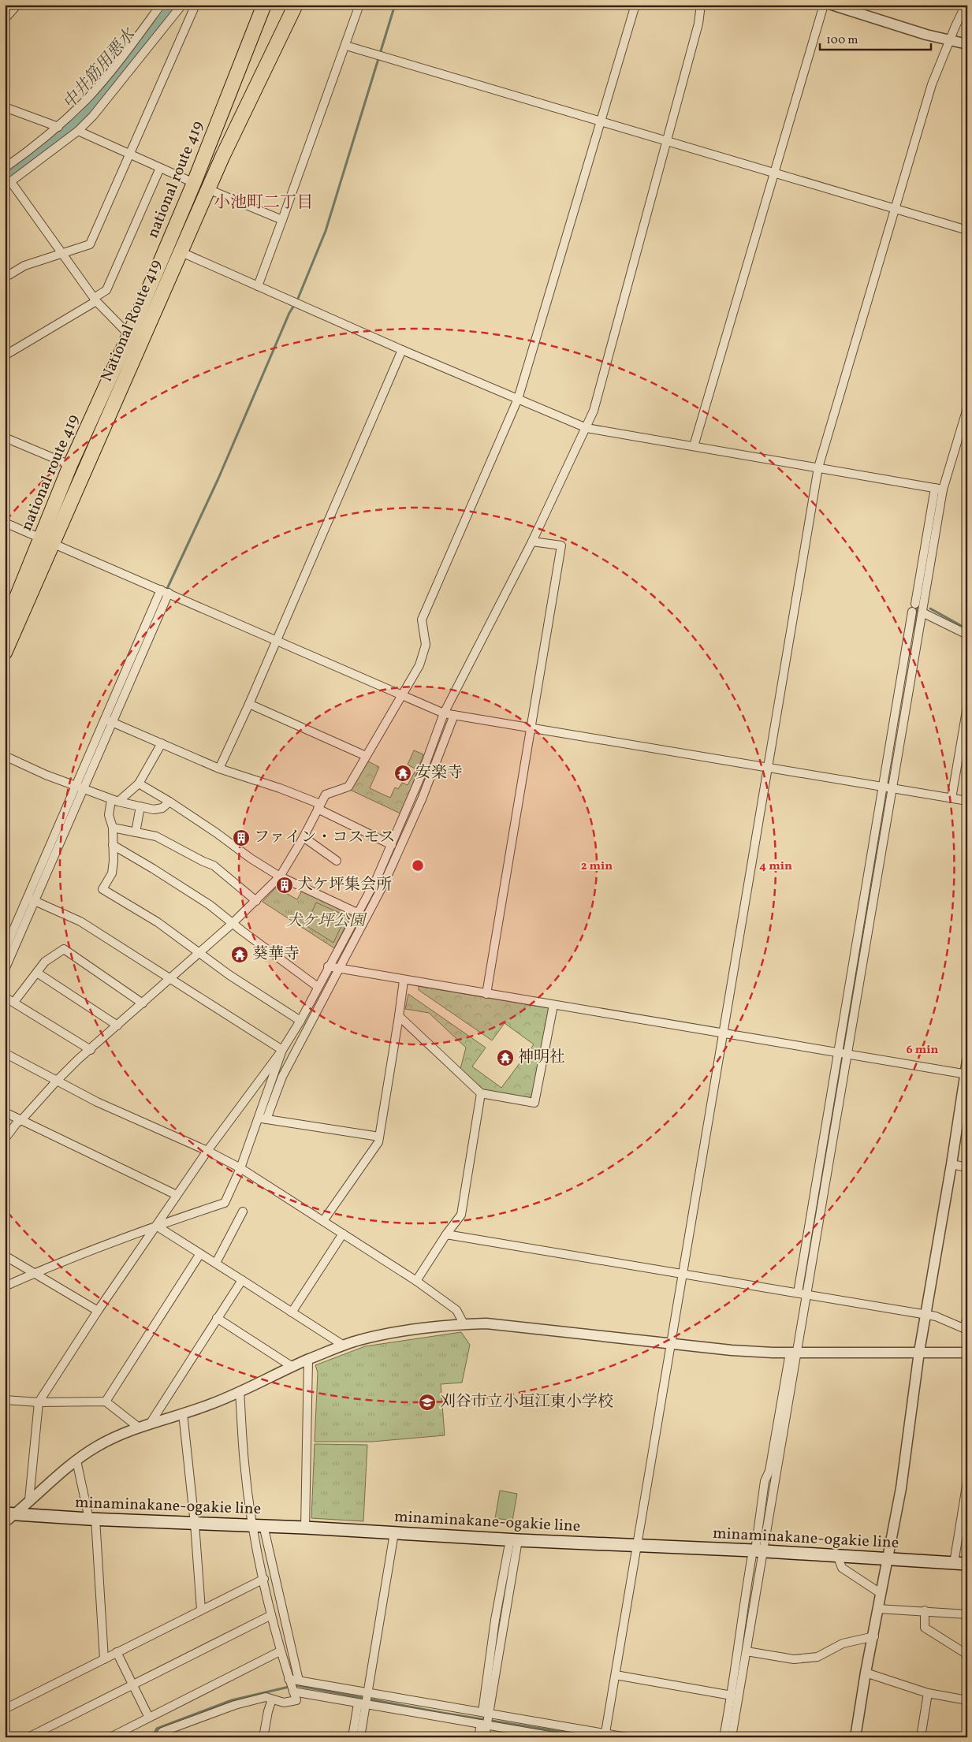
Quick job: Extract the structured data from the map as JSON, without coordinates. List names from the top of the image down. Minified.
{"streets":{"highway":["national route 419","National Route 419"],"main road":["minaminakane-ogakie line"]},"crossings":[["national route 419","National Route 419"]],"districts":["小池町二丁目"],"water":["中井筋用悪水"],"parks":["犬ケ坪公園"],"places":{"temple":["安楽寺","葵華寺","神明社"],"building":["ファイン・コスモス","犬ケ坪集会所"],"school or university":["刈谷市立小垣江東小学校"]},"scale_bar":"100 m","rings":["2 min","4 min","6 min"]}
